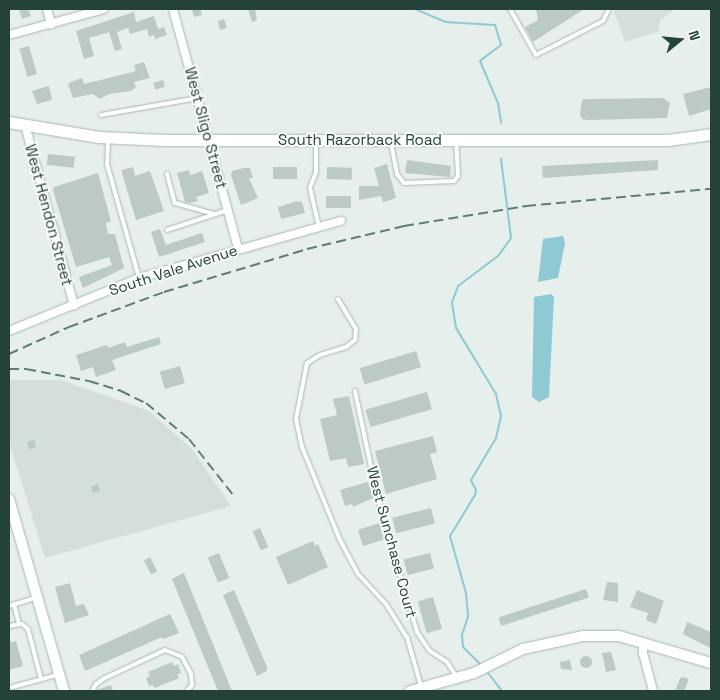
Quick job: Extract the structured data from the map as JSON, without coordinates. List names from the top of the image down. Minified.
{"streets":{"main road":["South Razorback Road"],"street":["West Sligo Street","West Hendon Street","South Vale Avenue"],"lane":["West Sunchase Court"]},"crossings":[["West Sligo Street","South Razorback Road"],["West Sligo Street","South Vale Avenue"],["South Razorback Road","West Hendon Street"],["West Hendon Street","South Vale Avenue"]],"north":"right"}
